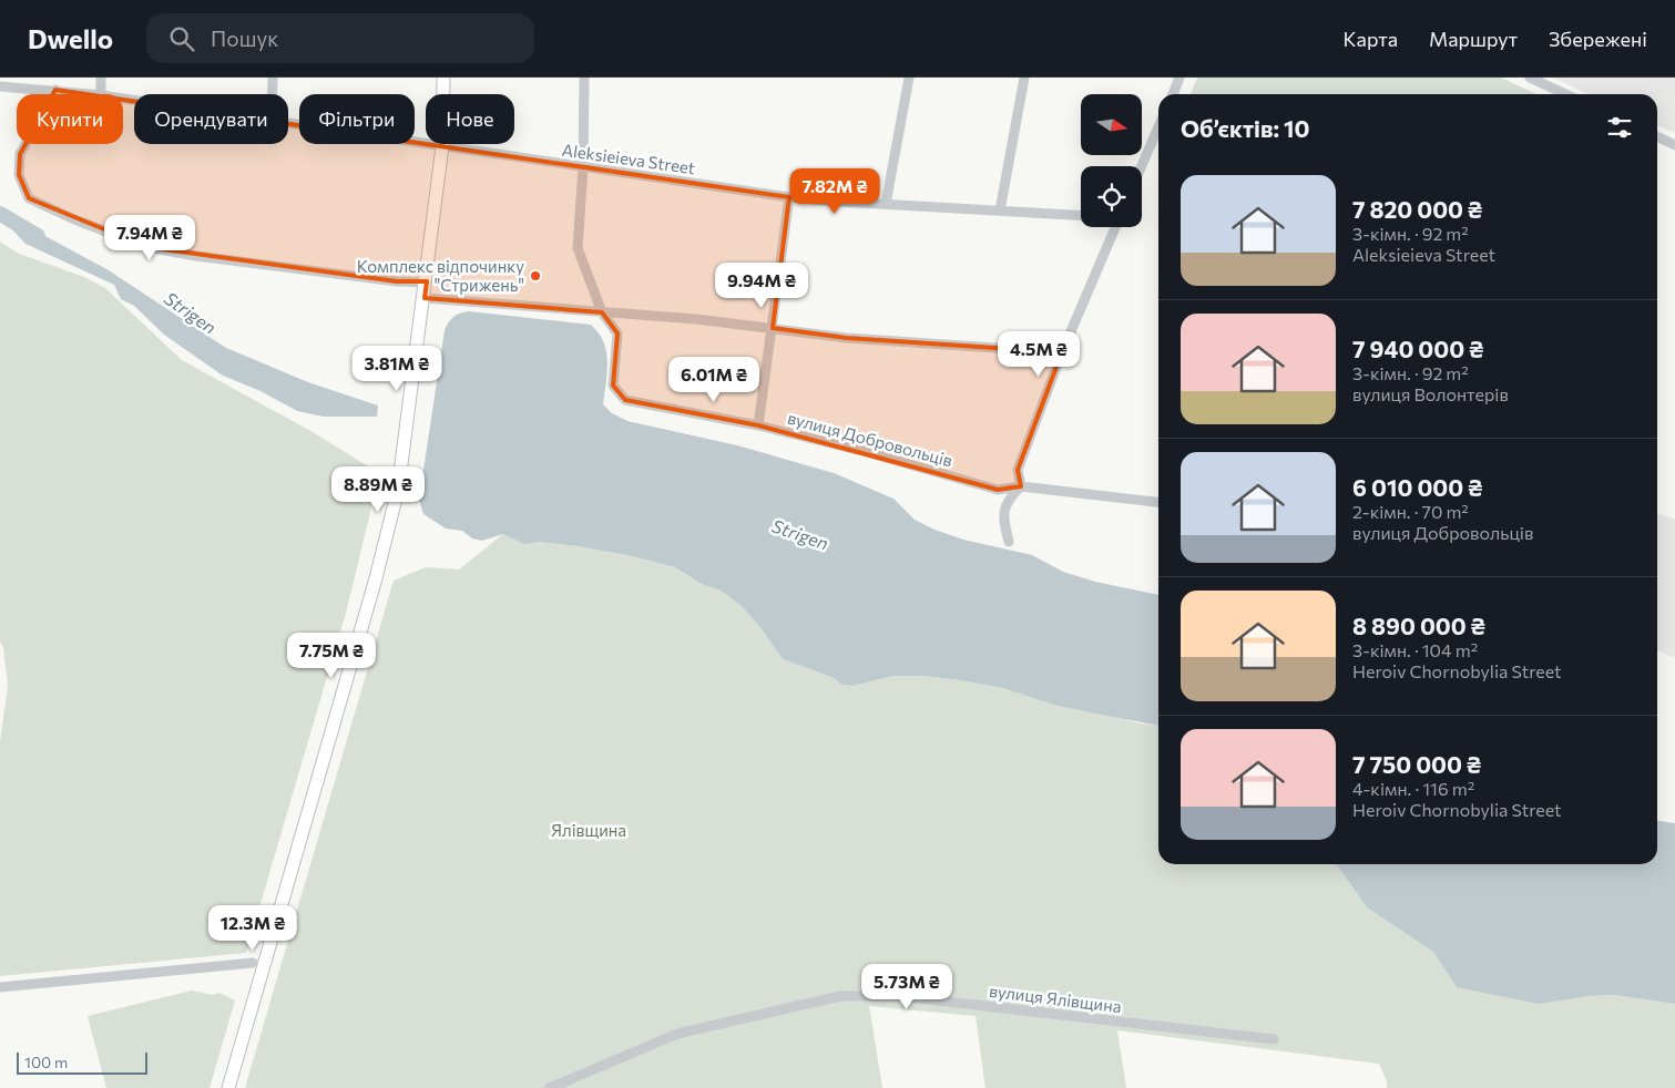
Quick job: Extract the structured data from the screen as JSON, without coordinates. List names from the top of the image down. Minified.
{"streets":{"street":["Aleksieieva Street","вулиця Добровольців","вулиця Ялівщина"]},"crossings":[["Aleksieieva Street","вулиця Добровольців"]],"water":["Strigen"],"parks":["Ялівщина"],"places":["Комплекс відпочинку \"Стрижень\""],"scale_bar":"100 m","north":"right","page":{"header":"Dwello","search":"Пошук","nav":["Карта","Маршрут","Збережені"],"chip":["Купити","Орендувати","Фільтри","Нове"],"heading":"Об’єктів: 10","list":[{"name":"7 820 000 ₴","note":"3-кімн. · 92 m² · Aleksieieva Street"},{"name":"7 940 000 ₴","note":"3-кімн. · 92 m² · вулиця Волонтерів"},{"name":"6 010 000 ₴","note":"2-кімн. · 70 m² · вулиця Добровольців"},{"name":"8 890 000 ₴","note":"3-кімн. · 104 m² · Heroiv Chornobylia Street"},{"name":"7 750 000 ₴","note":"4-кімн. · 116 m² · Heroiv Chornobylia Street"}],"price":["7.82M ₴","7.94M ₴","9.94M ₴","4.5M ₴","3.81M ₴","6.01M ₴","8.89M ₴","7.75M ₴","12.3M ₴","5.73M ₴"],"scale":"100 m"}}
